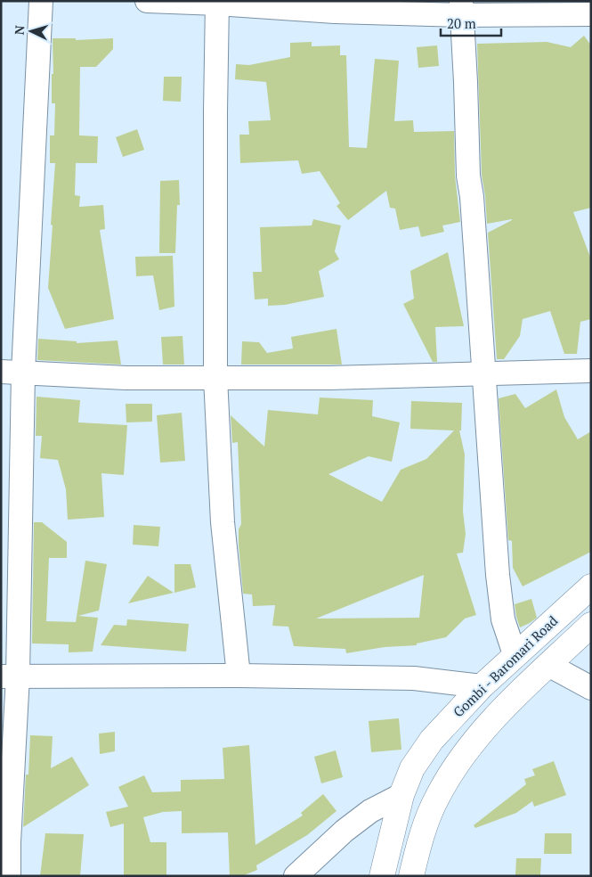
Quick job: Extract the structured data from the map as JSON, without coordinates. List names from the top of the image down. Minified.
{"streets":{"main road":["Gombi - Baromari Road"]},"scale_bar":"20 m","north":"left"}
